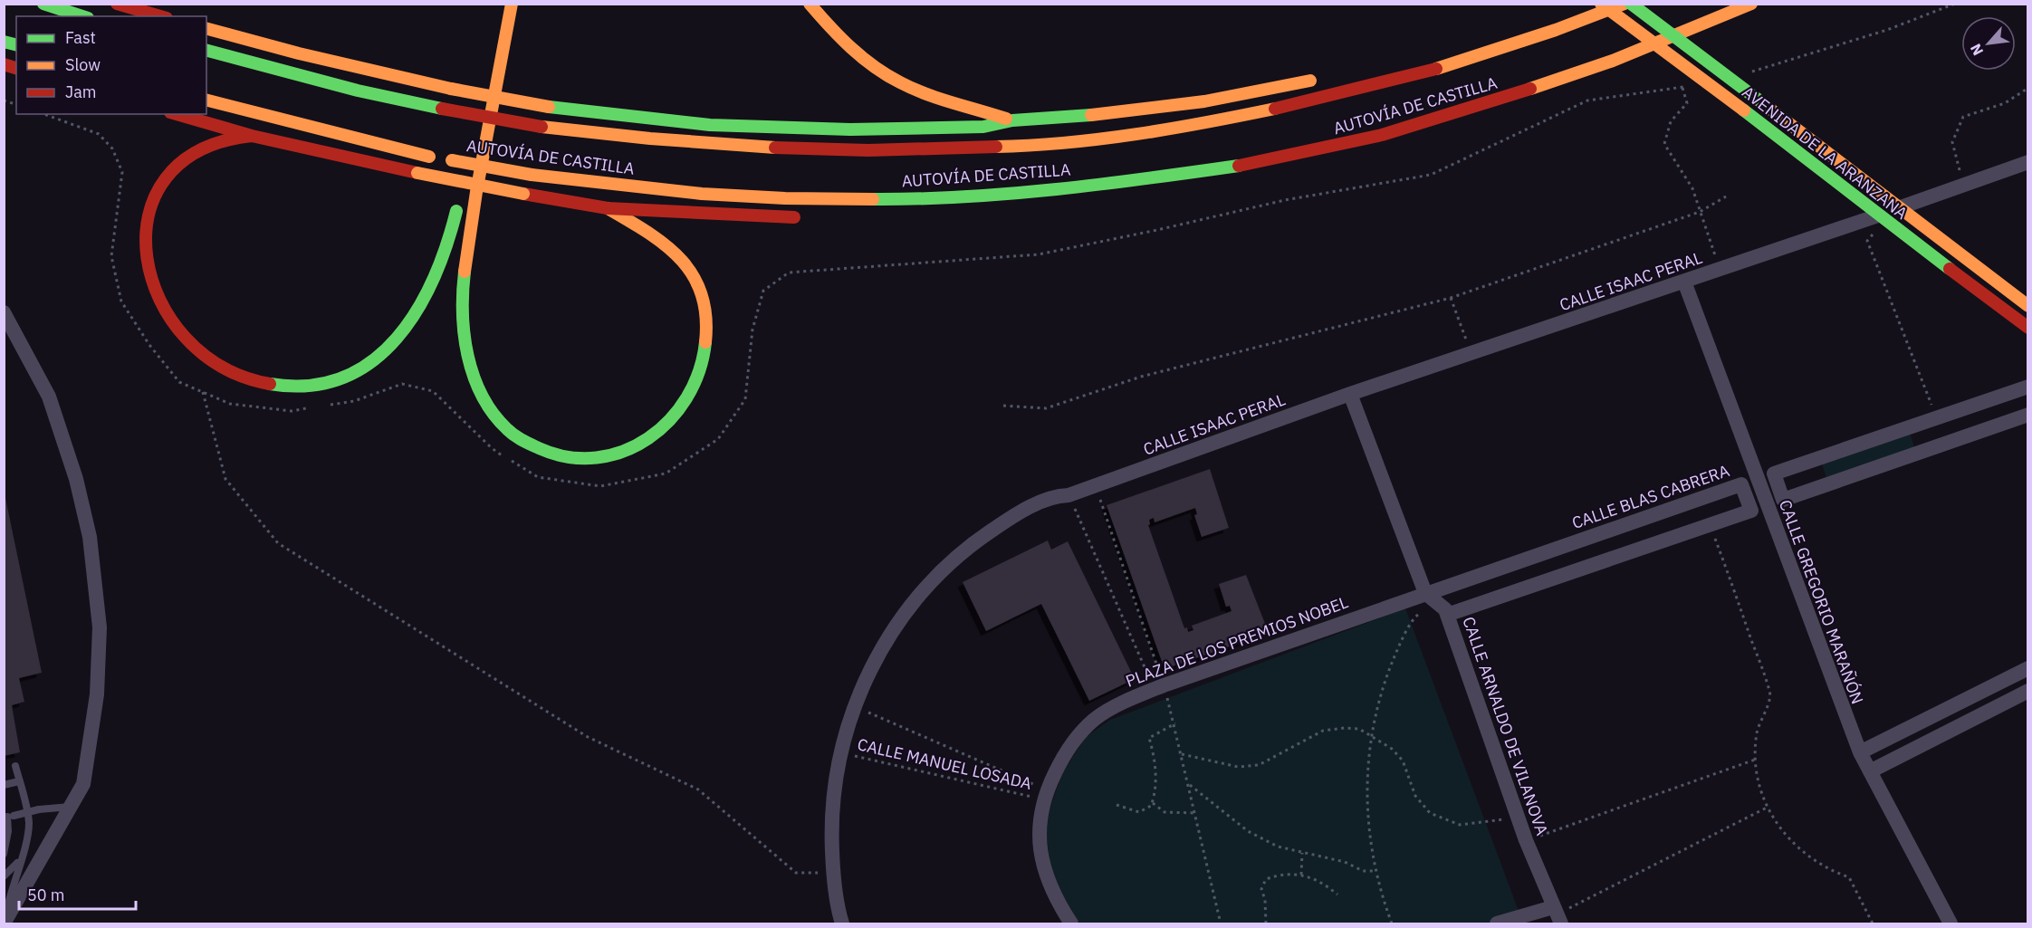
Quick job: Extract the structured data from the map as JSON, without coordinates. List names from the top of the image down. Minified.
{"streets":{"main road":["AUTOVÍA DE CASTILLA","AVENIDA DE LA ARANZANA"],"street":["CALLE ISAAC PERAL","CALLE BLAS CABRERA","CALLE GREGORIO MARAÑÓN","PLAZA DE LOS PREMIOS NOBEL","CALLE ARNALDO DE VILANOVA"],"path":["CALLE MANUEL LOSADA"]},"crossings":[["AVENIDA DE LA ARANZANA","CALLE ISAAC PERAL"],["CALLE ISAAC PERAL","CALLE GREGORIO MARAÑÓN"],["CALLE ISAAC PERAL","CALLE MANUEL LOSADA"],["CALLE BLAS CABRERA","PLAZA DE LOS PREMIOS NOBEL"],["CALLE BLAS CABRERA","CALLE ARNALDO DE VILANOVA"],["PLAZA DE LOS PREMIOS NOBEL","CALLE ARNALDO DE VILANOVA"],["PLAZA DE LOS PREMIOS NOBEL","CALLE MANUEL LOSADA"]],"legend":["Fast","Slow","Jam"],"scale_bar":"50 m","north":"bottom left"}
